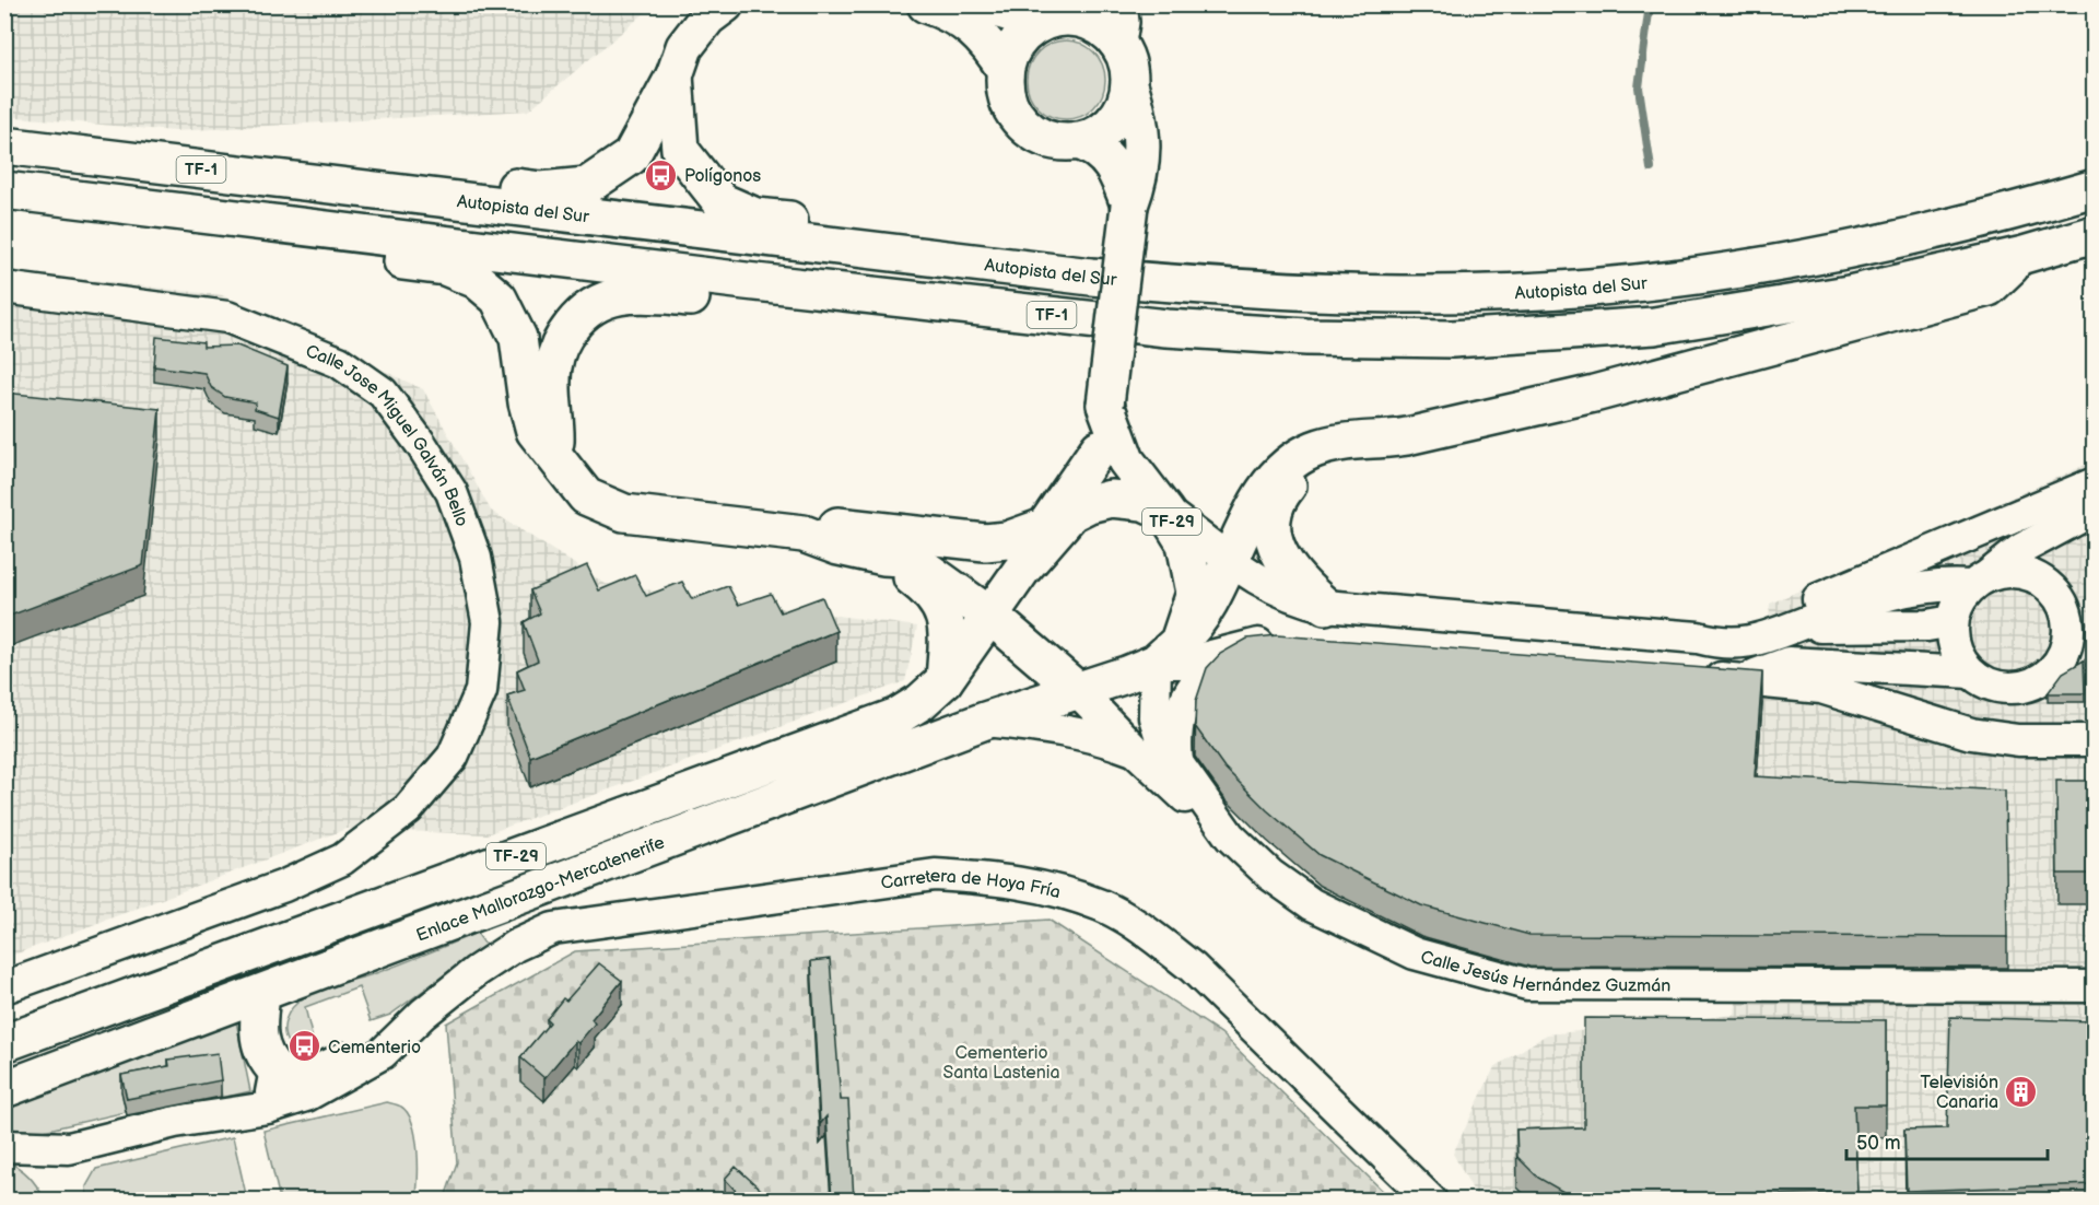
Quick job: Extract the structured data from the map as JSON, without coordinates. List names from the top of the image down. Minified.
{"streets":{"main road":["TF-1","Autopista del Sur","TF-29","Enlace Mallorazgo-Mercatenerife"],"street":["Calle Jose Miguel Galván Bello","Carretera de Hoya Fría","Calle Jesús Hernández Guzmán"]},"crossings":[["TF-29","Enlace Mallorazgo-Mercatenerife"],["TF-29","Calle Jesús Hernández Guzmán"],["Enlace Mallorazgo-Mercatenerife","Calle Jesús Hernández Guzmán"]],"parks":["Cementerio Santa Lastenia"],"places":{"bus stop":["Polígonos","Cementerio"],"building":["Televisión Canaria"]},"scale_bar":"50 m"}
